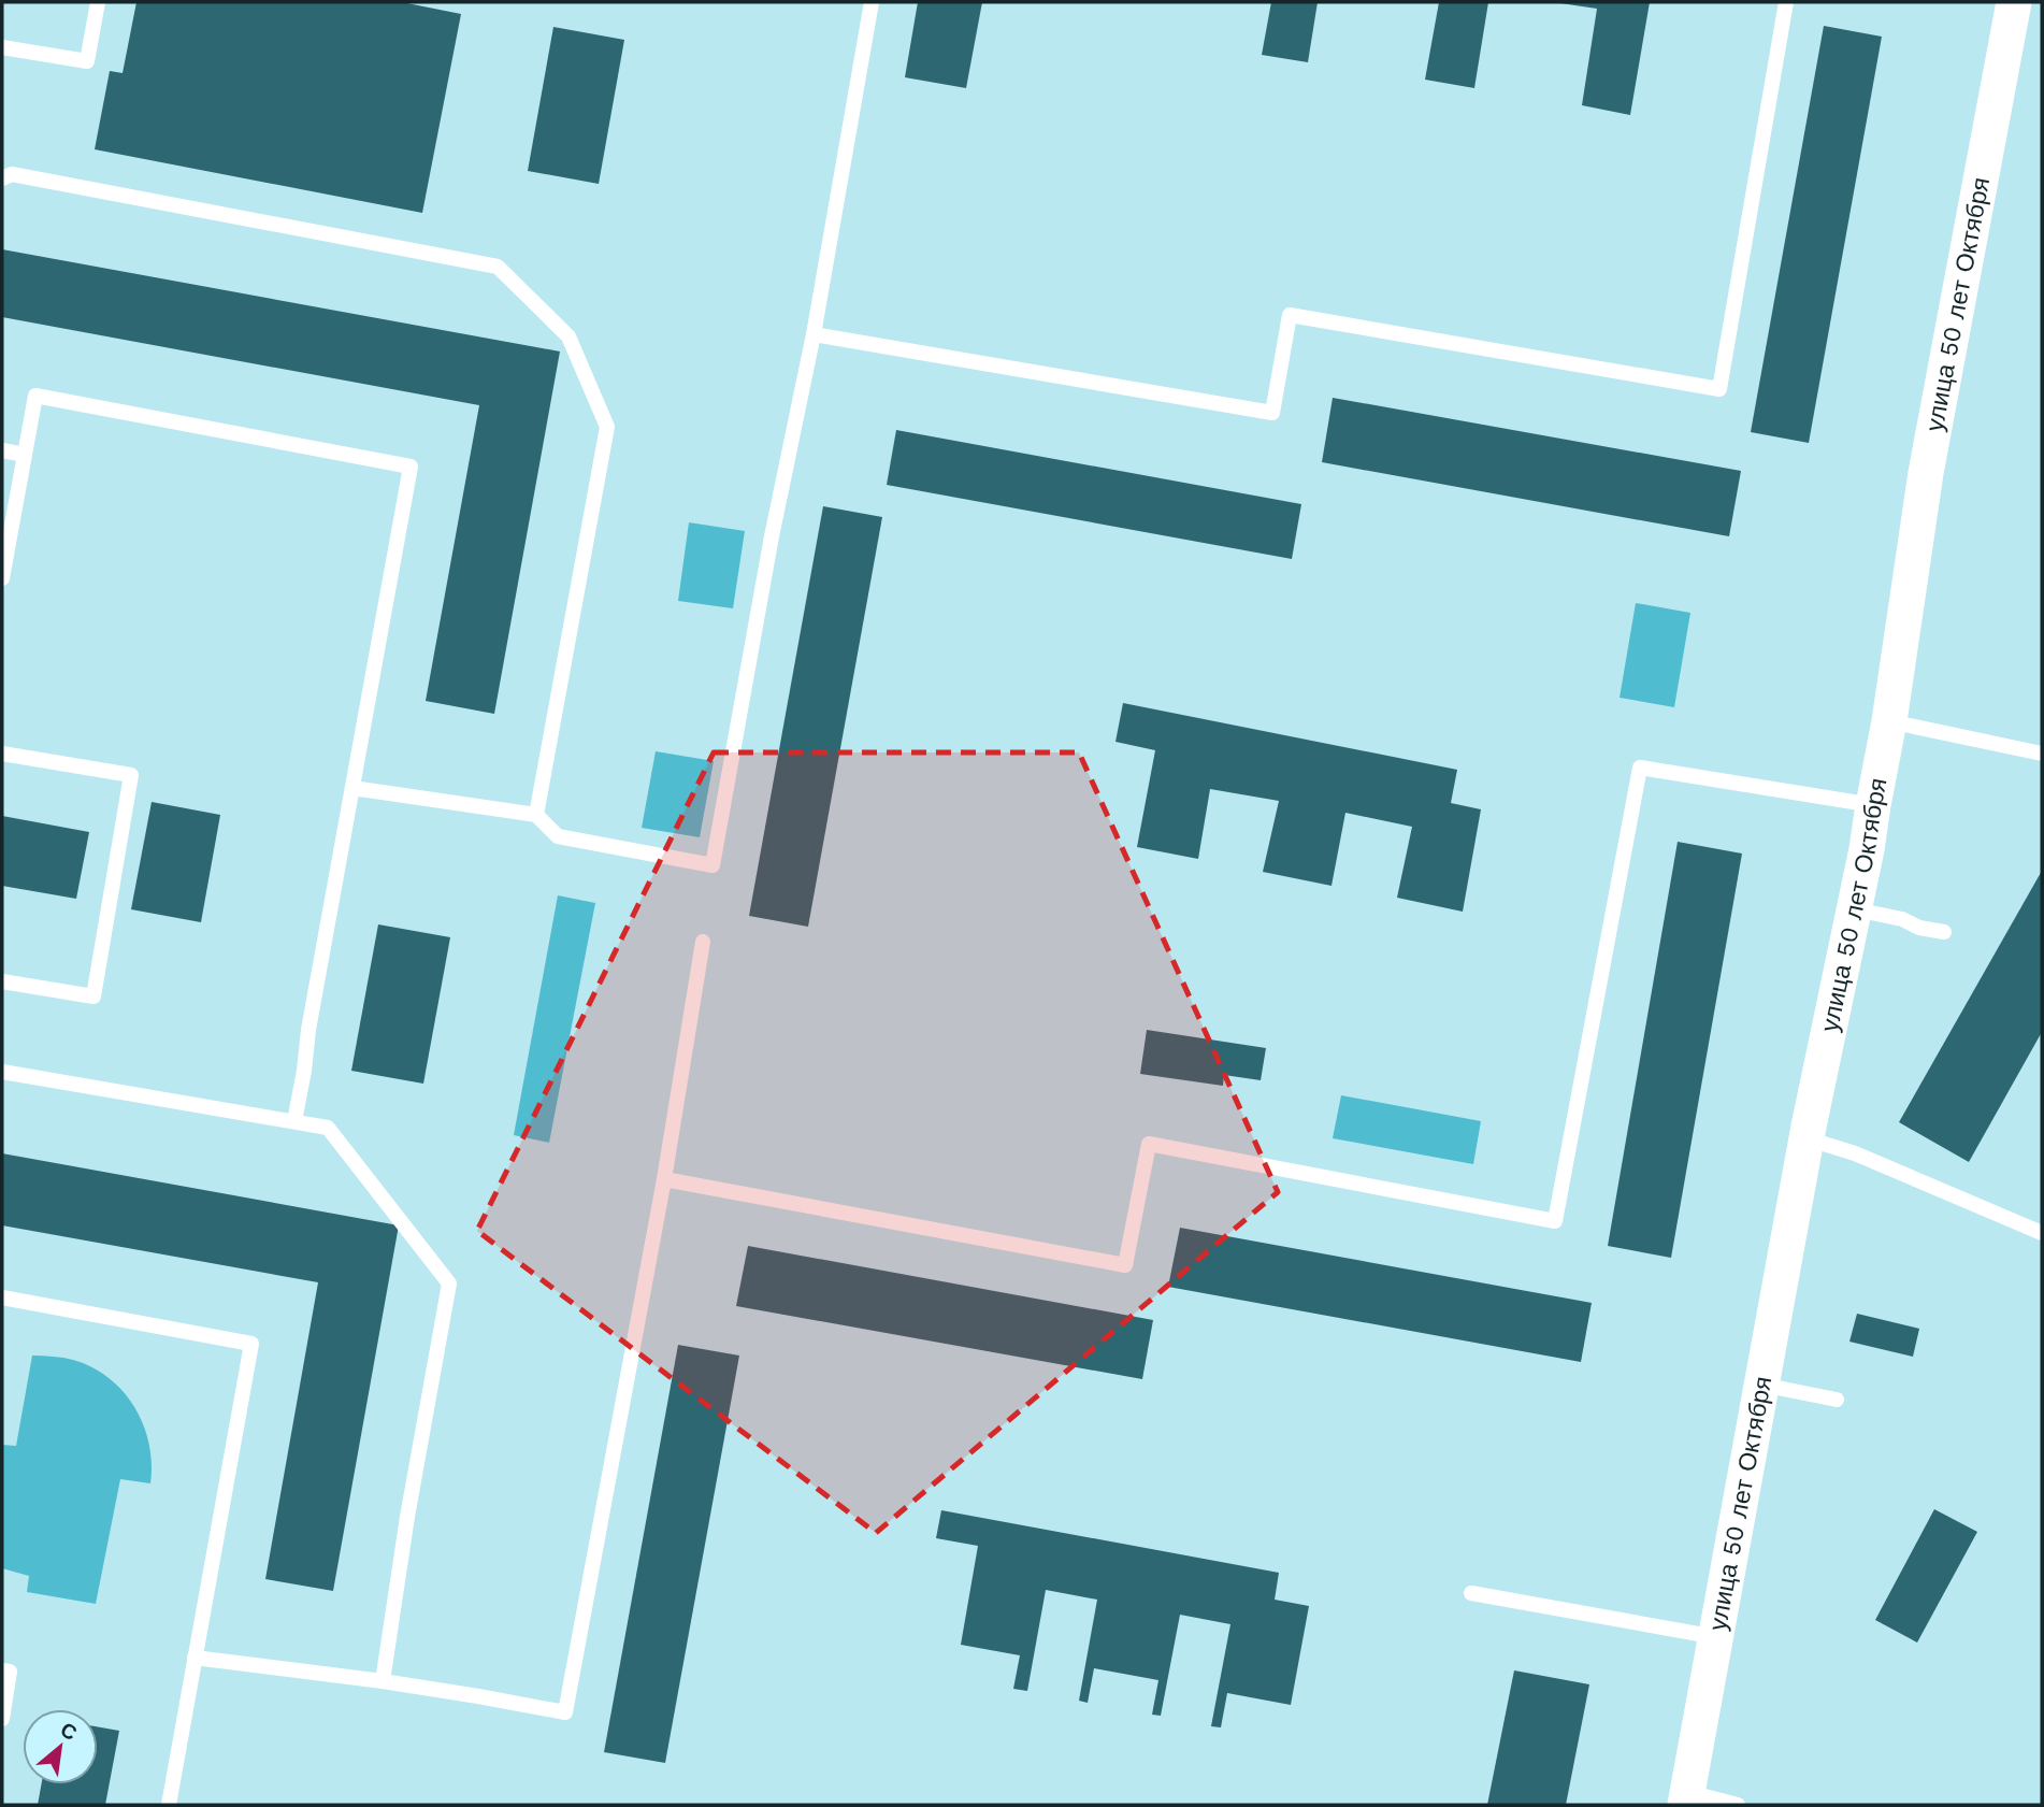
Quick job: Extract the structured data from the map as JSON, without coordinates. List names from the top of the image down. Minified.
{"streets":{"street":["улица 50 лет Октября"]},"north":"top right"}
